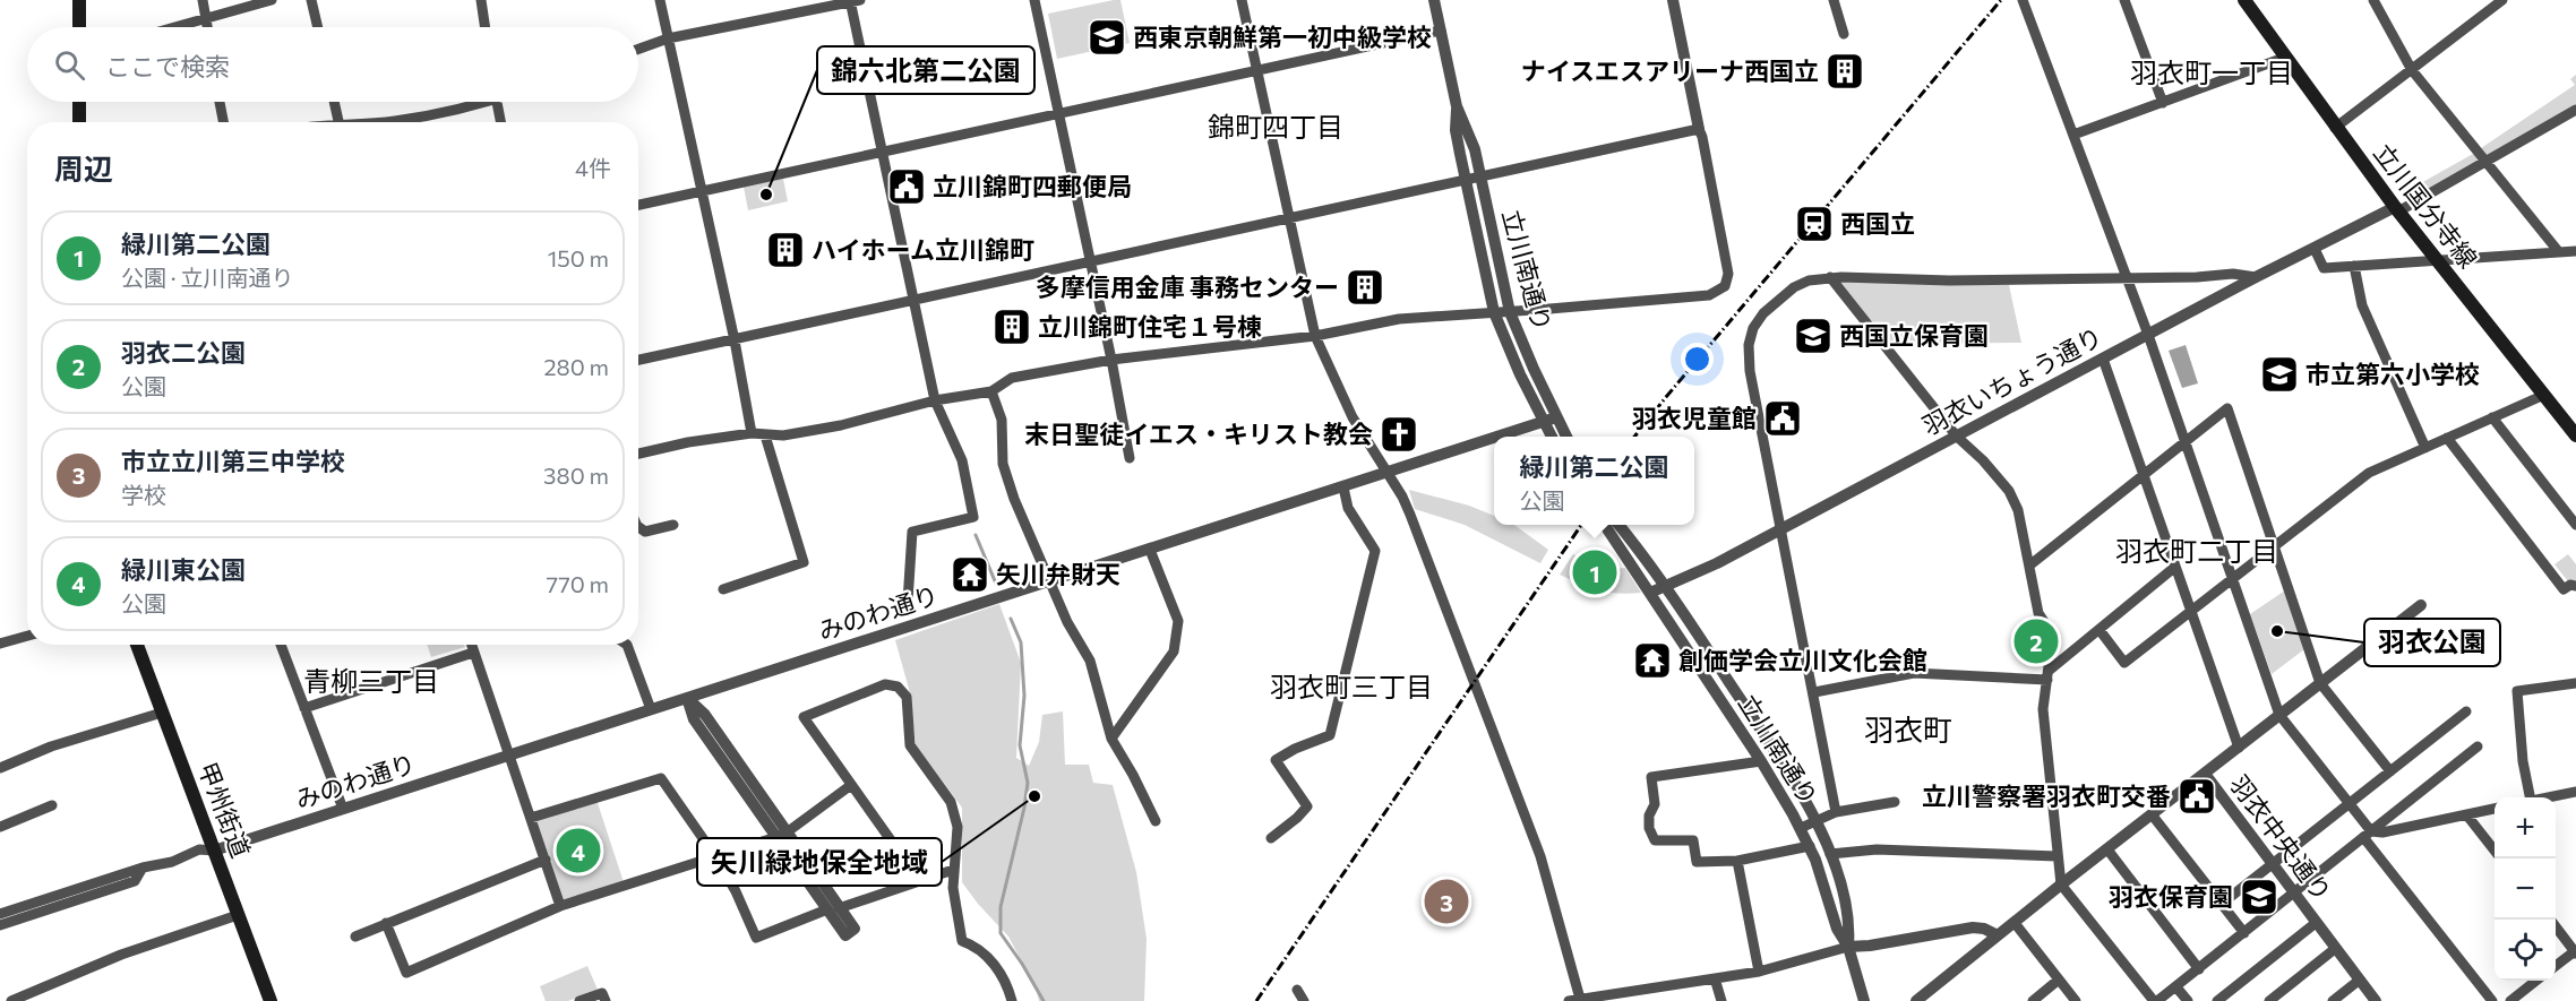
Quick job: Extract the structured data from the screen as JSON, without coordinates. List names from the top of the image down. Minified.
{"streets":{"main road":["立川国分寺線","甲州街道"],"street":["立川南通り","羽衣いちょう通り","みのわ通り","羽衣中央通り"]},"crossings":[["立川国分寺線","羽衣いちょう通り"],["立川南通り","羽衣いちょう通り"],["立川南通り","みのわ通り"],["みのわ通り","甲州街道"]],"districts":["羽衣町一丁目","錦町四丁目","羽衣町二丁目","青柳三丁目","羽衣町三丁目","羽衣町"],"places":{"school or university":["西東京朝鮮第一初中級学校","西国立保育園","市立第六小学校","羽衣保育園"],"building":["ナイスエスアリーナ西国立","ハイホーム立川錦町","多摩信用金庫 事務センター","立川錦町住宅１号棟"],"public building":["立川錦町四郵便局","羽衣児童館","立川警察署羽衣町交番"],"other":["錦六北第二公園","羽衣公園","矢川緑地保全地域"],"station":["西国立"],"church":["末日聖徒イエス・キリスト教会"],"temple":["矢川弁財天","創価学会立川文化会館"]},"page":{"search":"ここで検索","heading":["周辺","4件"],"list":[{"mark":"1","name":"緑川第二公園","note":"公園 · 立川南通り","value":"150 m"},{"mark":"2","name":"羽衣二公園","note":"公園","value":"280 m"},{"mark":"3","name":"市立立川第三中学校","note":"学校","value":"380 m"},{"mark":"4","name":"緑川東公園","note":"公園","value":"770 m"}],"popup":["緑川第二公園","公園"],"pins":["1","2","4","3"],"map_buttons":["+","−"]}}
